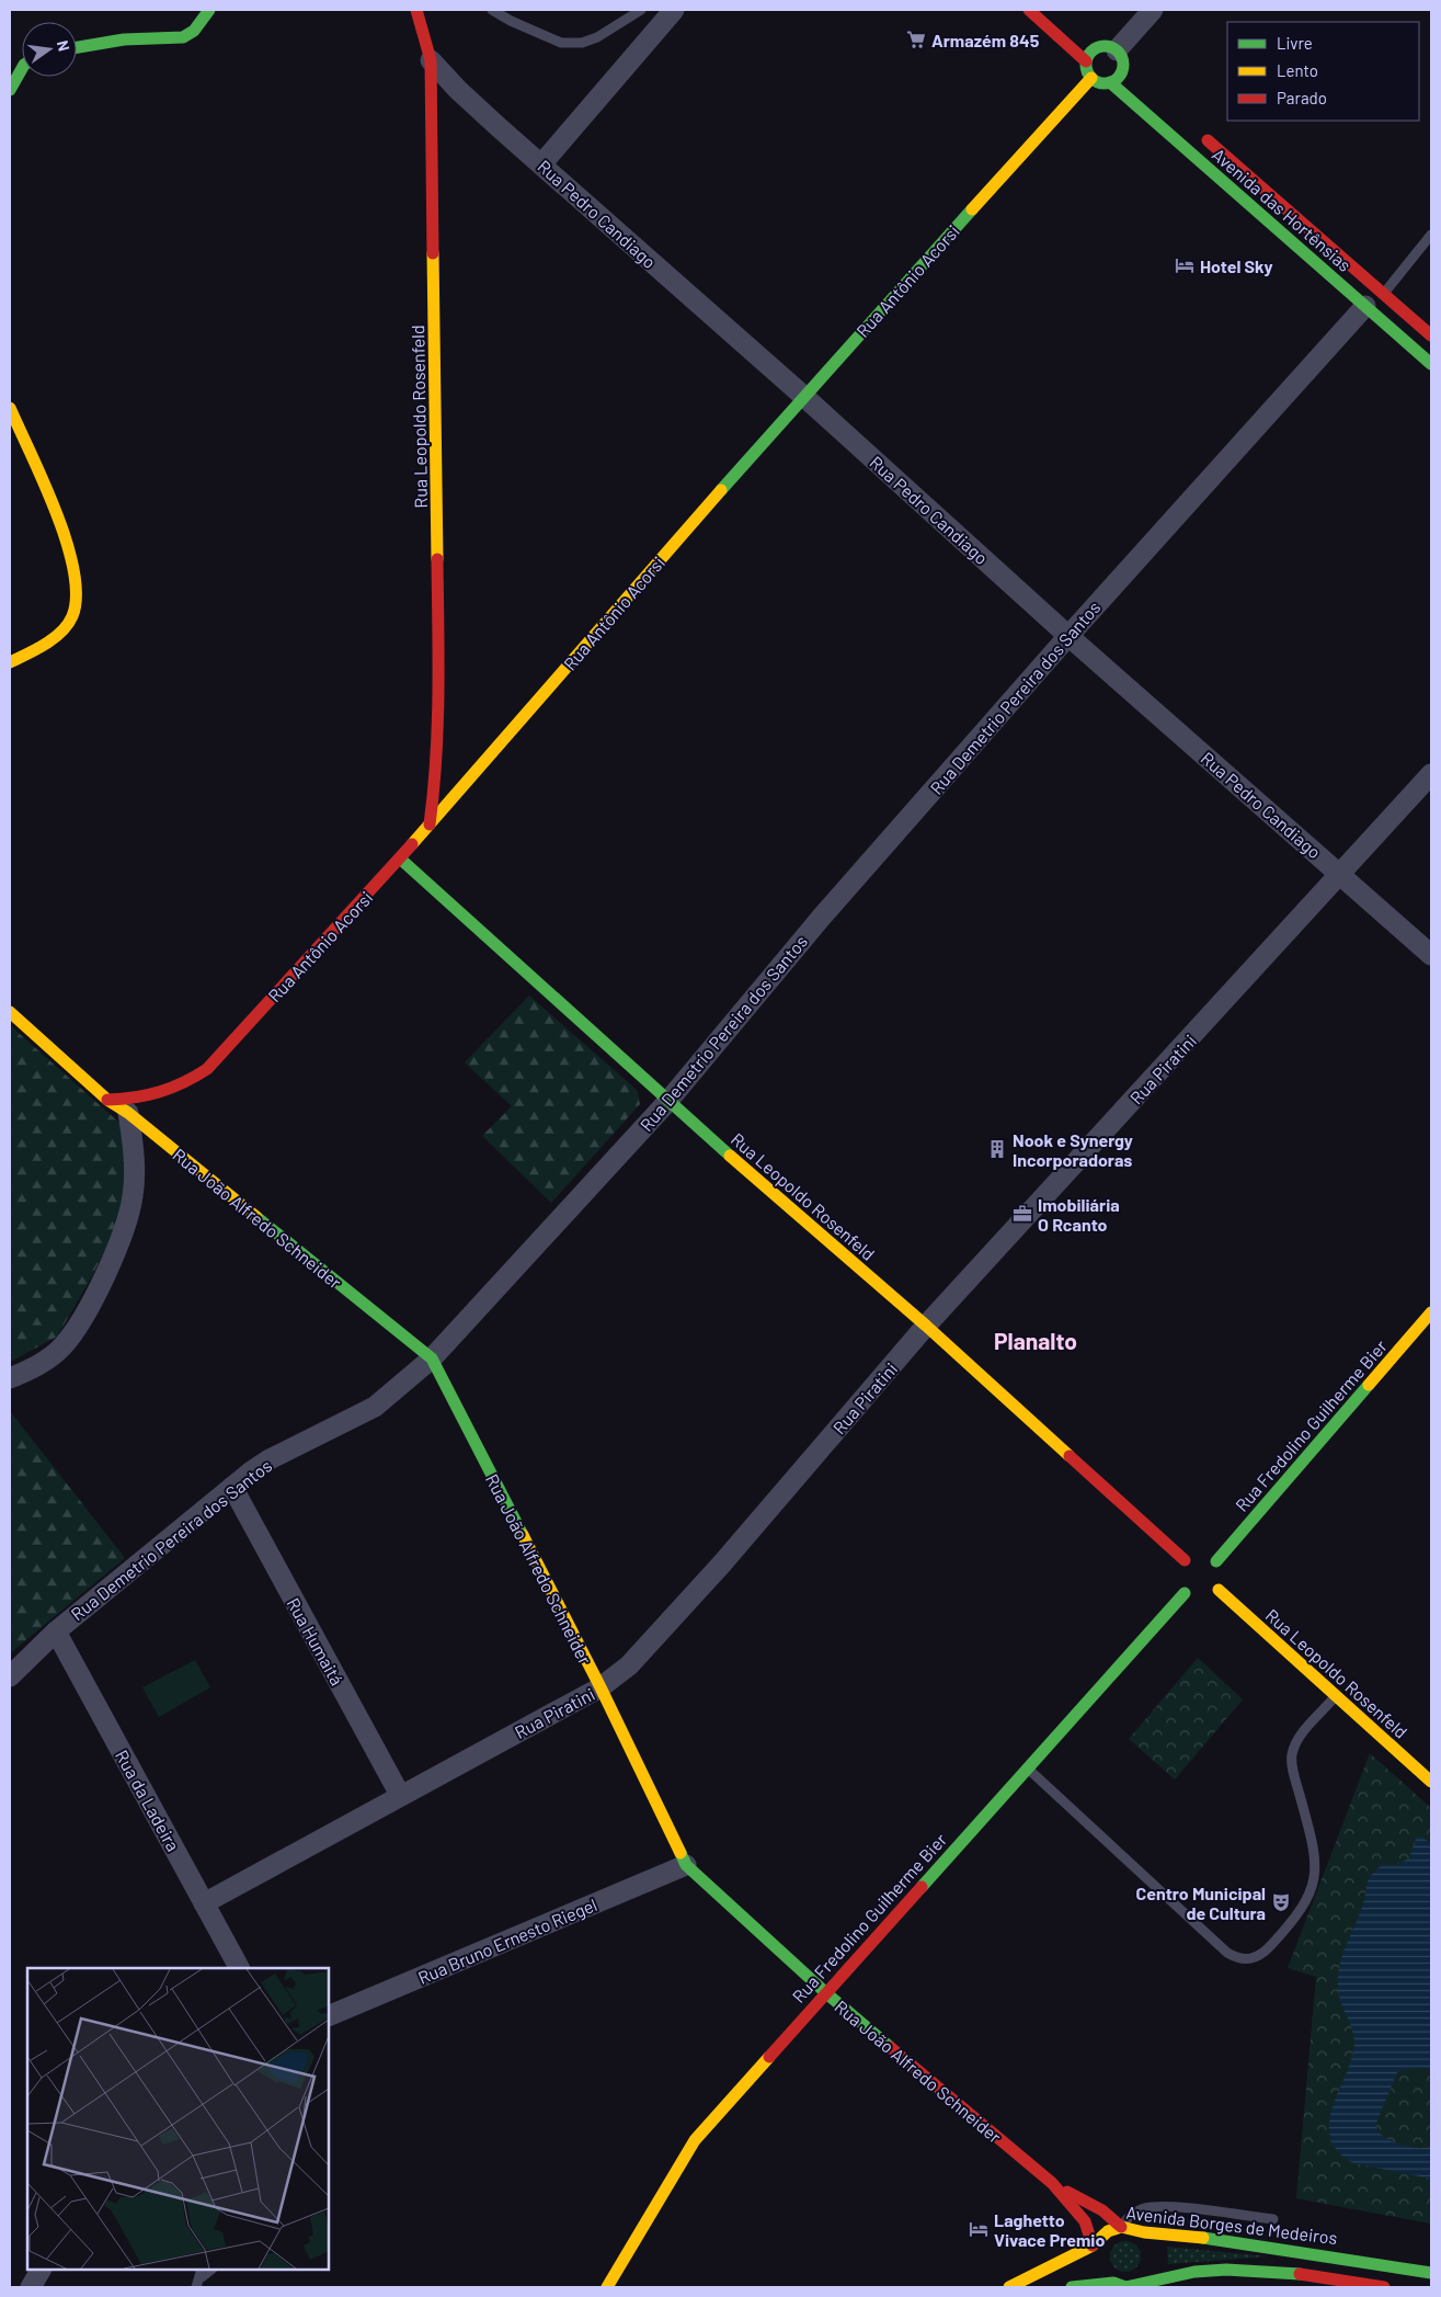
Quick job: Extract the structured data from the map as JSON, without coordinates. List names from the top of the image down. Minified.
{"streets":{"street":["Avenida das Hortênsias","Rua Pedro Candiago","Rua Antônio Acorsi","Rua Leopoldo Rosenfeld","Rua Demetrio Pereira dos Santos","Rua Piratini","Rua João Alfredo Schneider","Rua Fredolino Guilherme Bier","Rua Humaitá","Rua da Ladeira","Rua Bruno Ernesto Riegel","Avenida Borges de Medeiros"]},"crossings":[["Avenida das Hortênsias","Rua Antônio Acorsi"],["Avenida das Hortênsias","Rua Demetrio Pereira dos Santos"],["Rua Pedro Candiago","Rua Antônio Acorsi"],["Rua Pedro Candiago","Rua Leopoldo Rosenfeld"],["Rua Pedro Candiago","Rua Demetrio Pereira dos Santos"],["Rua Pedro Candiago","Rua Piratini"],["Rua Antônio Acorsi","Rua Leopoldo Rosenfeld"],["Rua Antônio Acorsi","Rua João Alfredo Schneider"],["Rua Leopoldo Rosenfeld","Rua Demetrio Pereira dos Santos"],["Rua Leopoldo Rosenfeld","Rua Piratini"],["Rua Leopoldo Rosenfeld","Rua Fredolino Guilherme Bier"],["Rua Demetrio Pereira dos Santos","Rua João Alfredo Schneider"],["Rua Demetrio Pereira dos Santos","Rua Humaitá"],["Rua Demetrio Pereira dos Santos","Rua da Ladeira"],["Rua Piratini","Rua João Alfredo Schneider"],["Rua Piratini","Rua Humaitá"],["Rua Piratini","Rua da Ladeira"],["Rua João Alfredo Schneider","Rua Fredolino Guilherme Bier"],["Rua João Alfredo Schneider","Rua Bruno Ernesto Riegel"],["Rua João Alfredo Schneider","Avenida Borges de Medeiros"]],"districts":["Planalto"],"places":{"supermarket":["Armazém 845"],"hotel":["Hotel Sky","Laghetto Vivace Premio"],"building":["Nook e Synergy Incorporadoras"],"office":["Imobiliária O Rcanto"],"theatre":["Centro Municipal de Cultura"]},"legend":["Livre","Lento","Parado"],"north":"right"}
